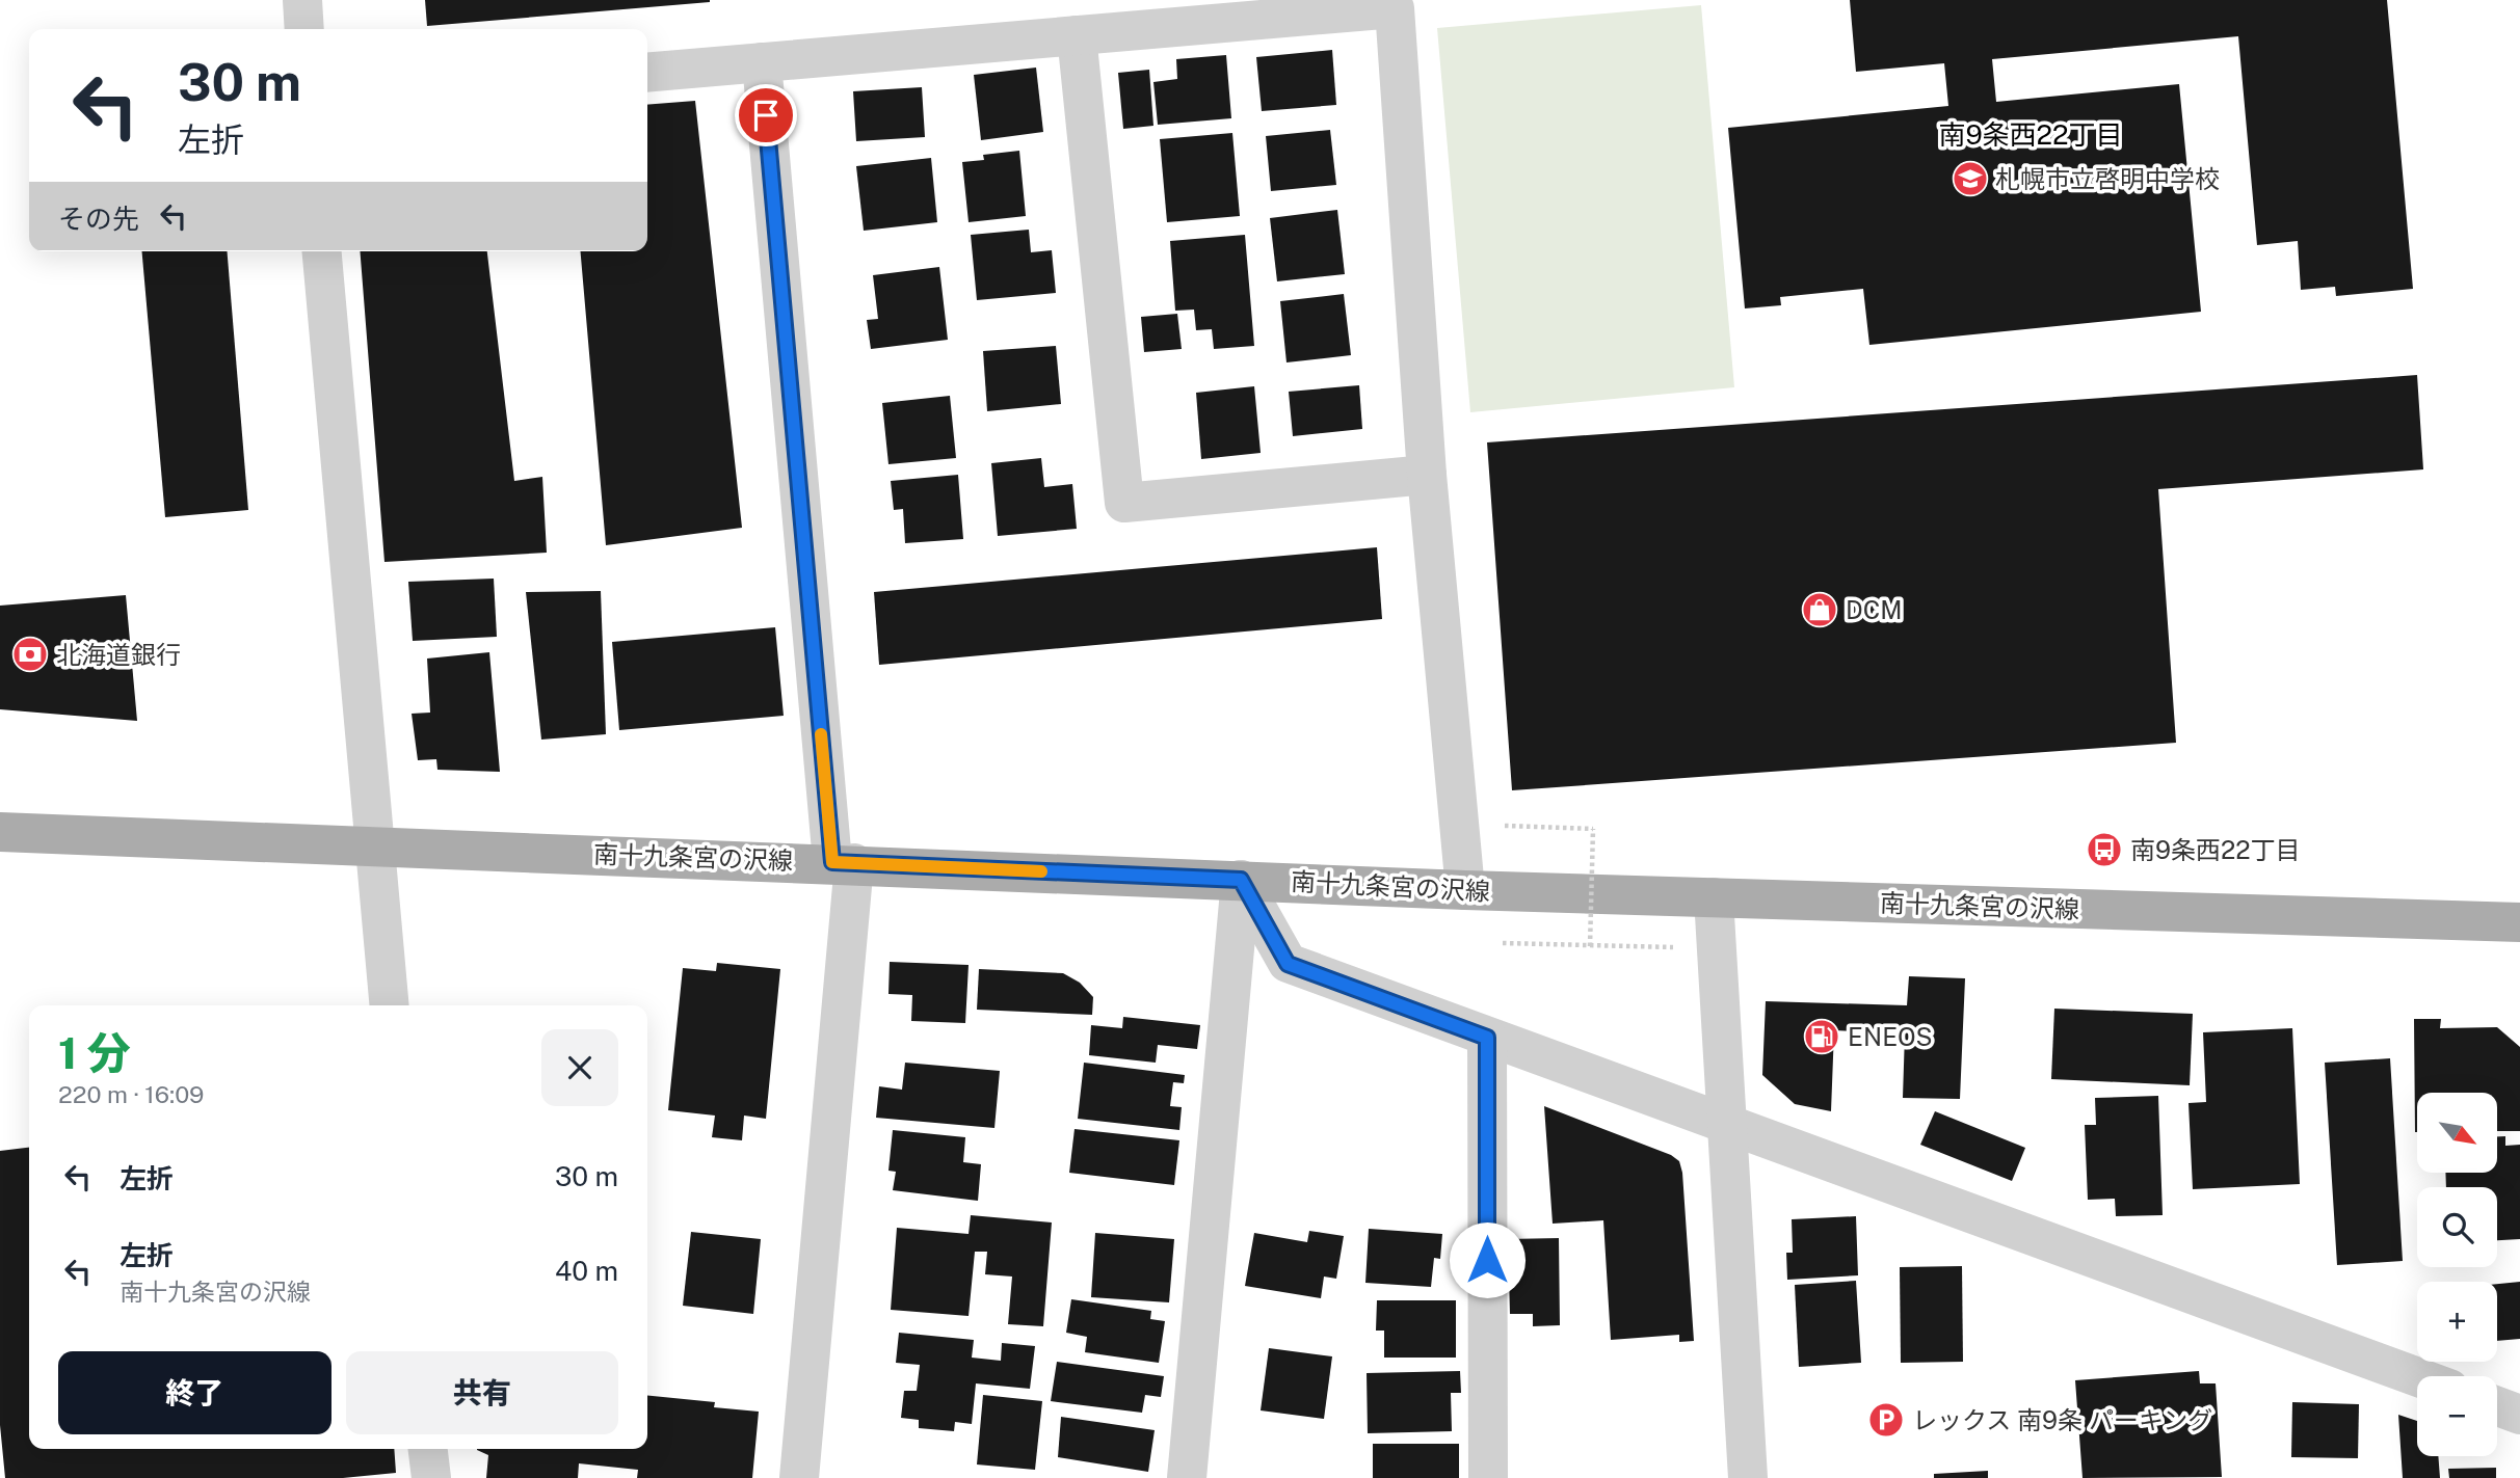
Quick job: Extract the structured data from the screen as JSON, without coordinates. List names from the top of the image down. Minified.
{"streets":{"main road":["南十九条宮の沢線"]},"districts":["南9条西22丁目"],"places":{"school or university":["札幌市立啓明中学校"],"shop":["DCM"],"bank":["北海道銀行"],"bus stop":["南9条西22丁目"],"fuel station":["ENEOS"],"parking":["レックス 南9条 パーキング"]},"north":"bottom right","page":{"turn":["30 m","左折"],"then":"その先","heading":["1 分","220 m · 16:09"],"map_buttons":["+","−"],"list":[{"name":"左折","value":"30 m"},{"name":"左折","note":"南十九条宮の沢線","value":"40 m"}],"buttons":["終了","共有"]}}
